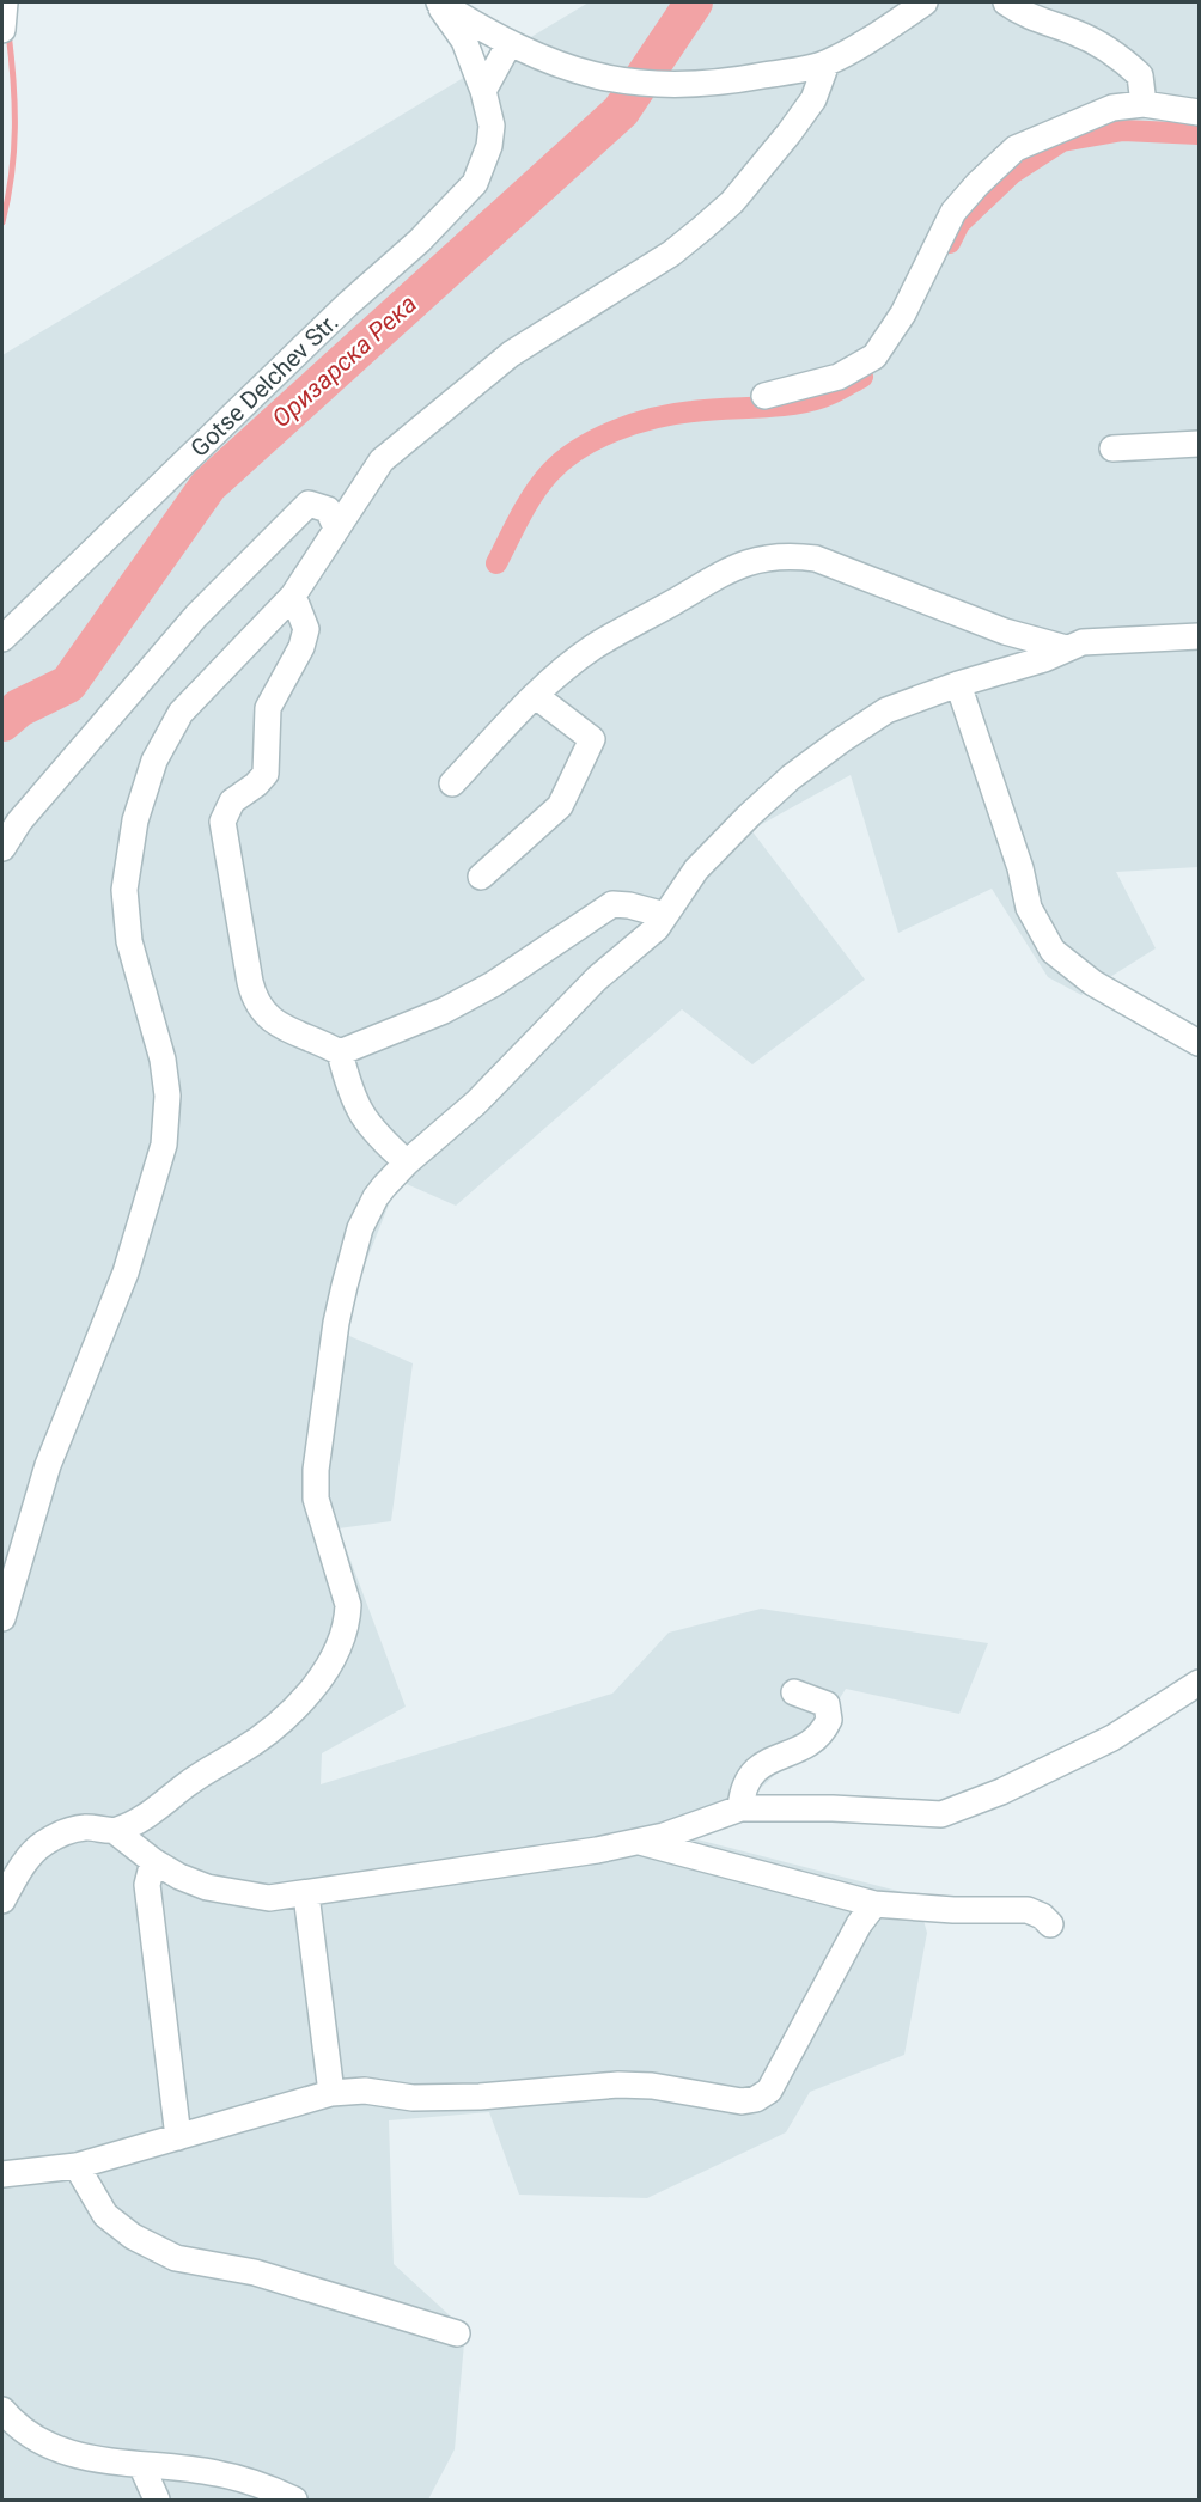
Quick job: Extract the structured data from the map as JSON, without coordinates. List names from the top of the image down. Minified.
{"streets":{"street":["Gotse Delchev Str."]},"water":["Оризарска Река"]}
